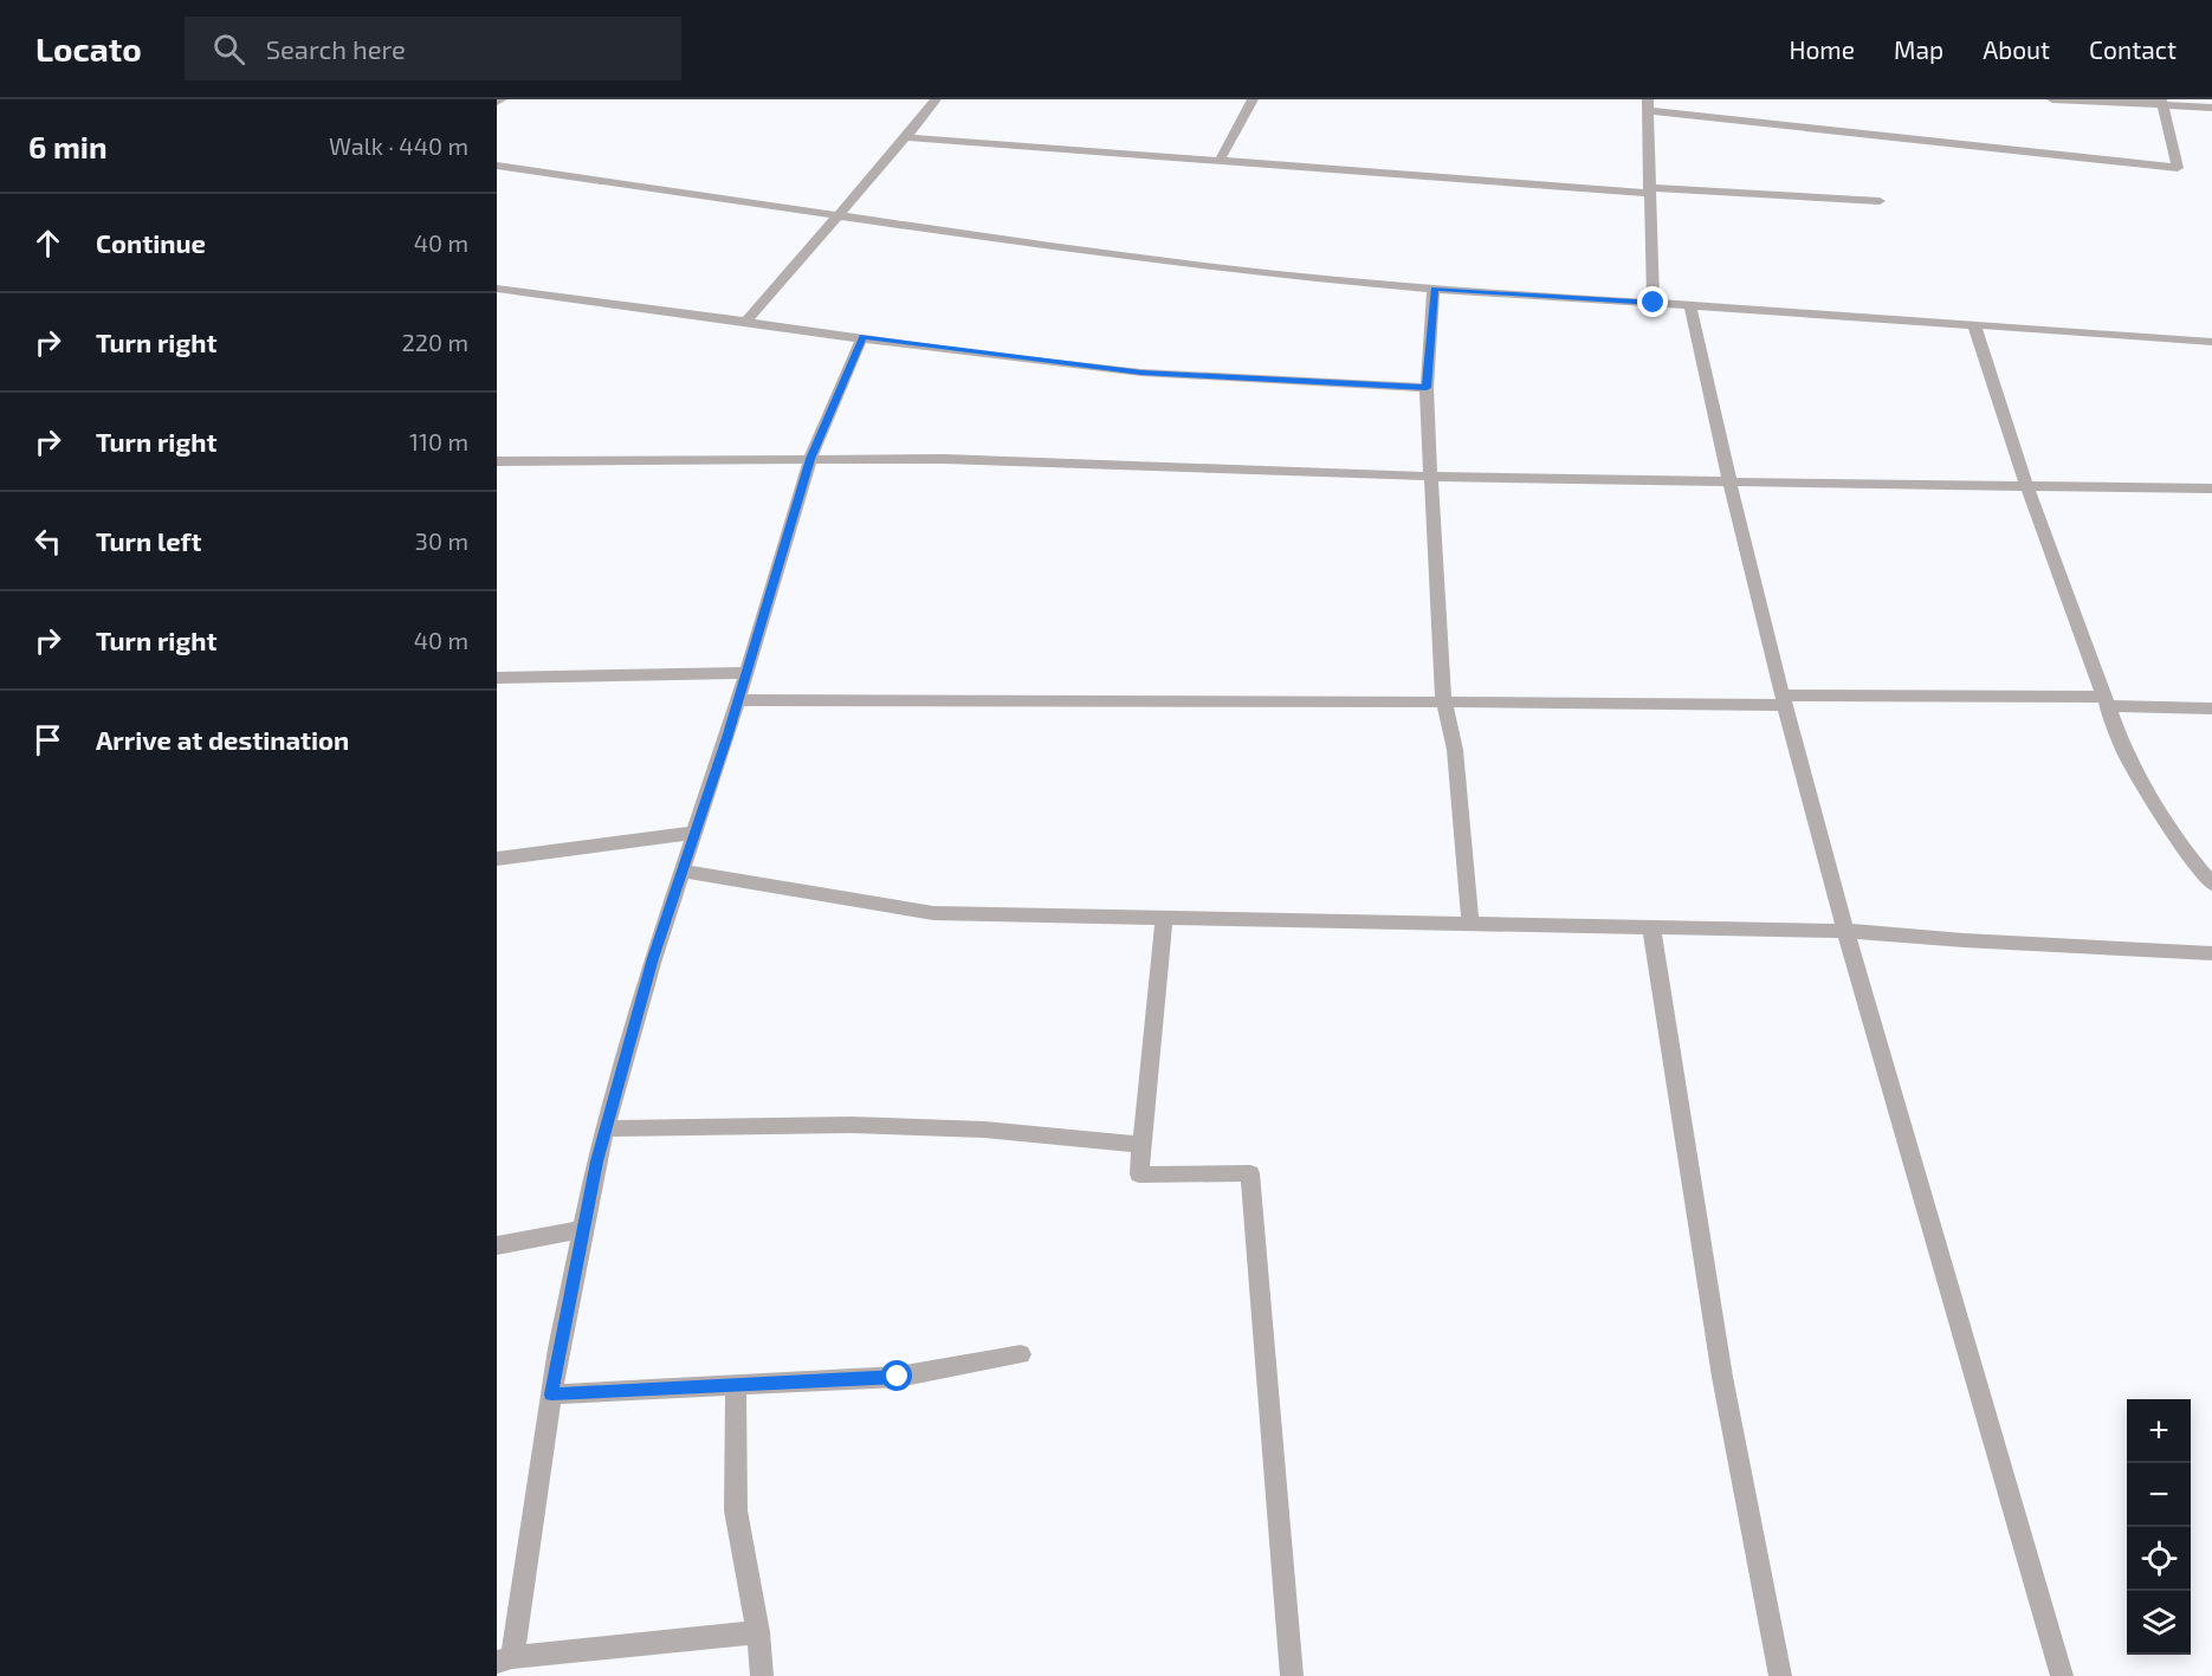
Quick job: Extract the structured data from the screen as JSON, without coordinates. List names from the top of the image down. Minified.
{"page":{"header":"Locato","search":"Search here","nav":["Home","Map","About","Contact"],"heading":["6 min","Walk · 440 m"],"list":[["Continue","40 m"],["Turn right","220 m"],["Turn right","110 m"],["Turn left","30 m"],["Turn right","40 m"],"Arrive at destination"],"map_buttons":["+","−"]}}
